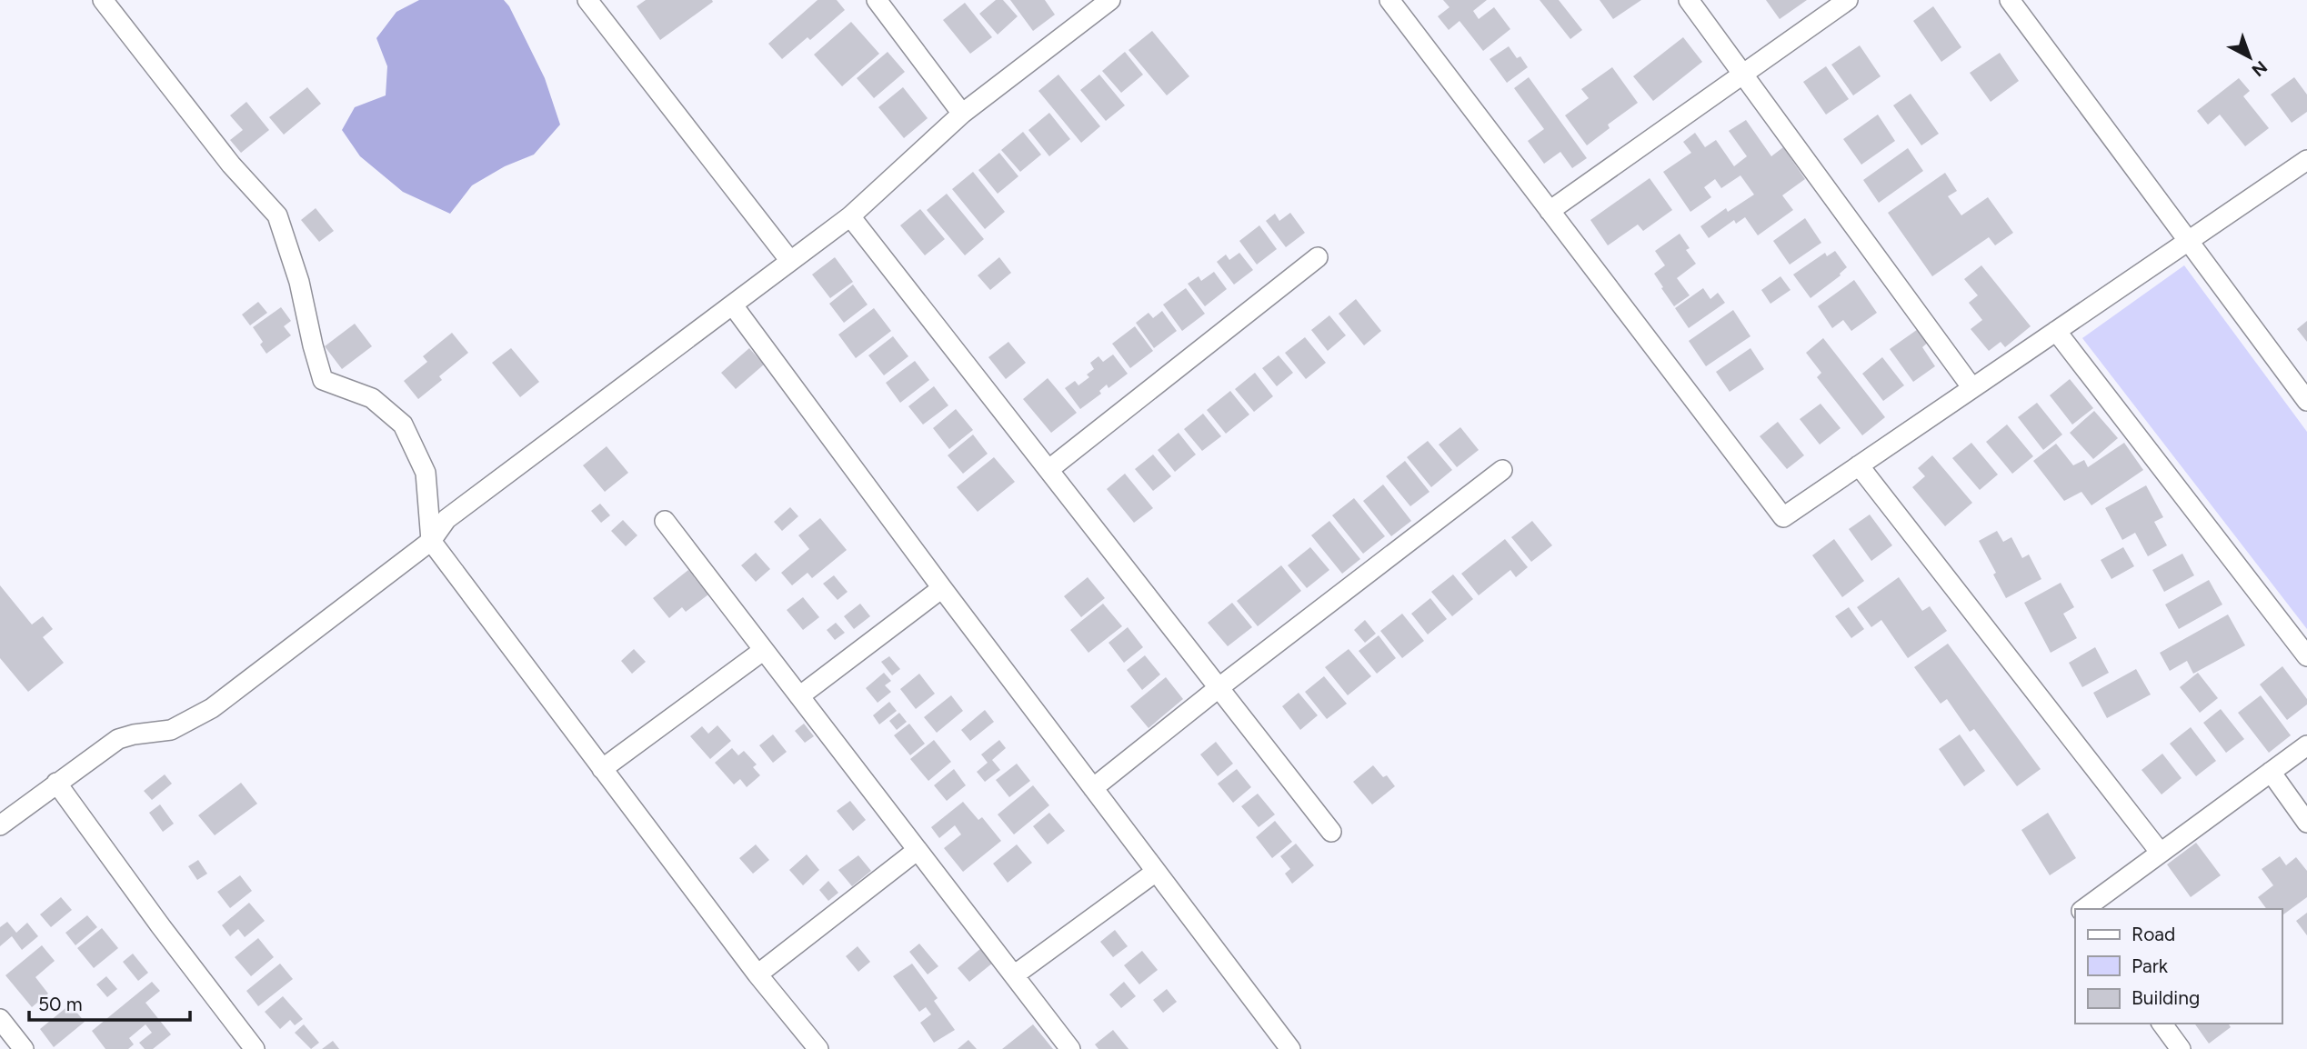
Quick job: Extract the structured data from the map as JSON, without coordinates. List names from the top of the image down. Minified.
{"legend":["Road","Park","Building"],"scale_bar":"50 m","north":"bottom right"}
